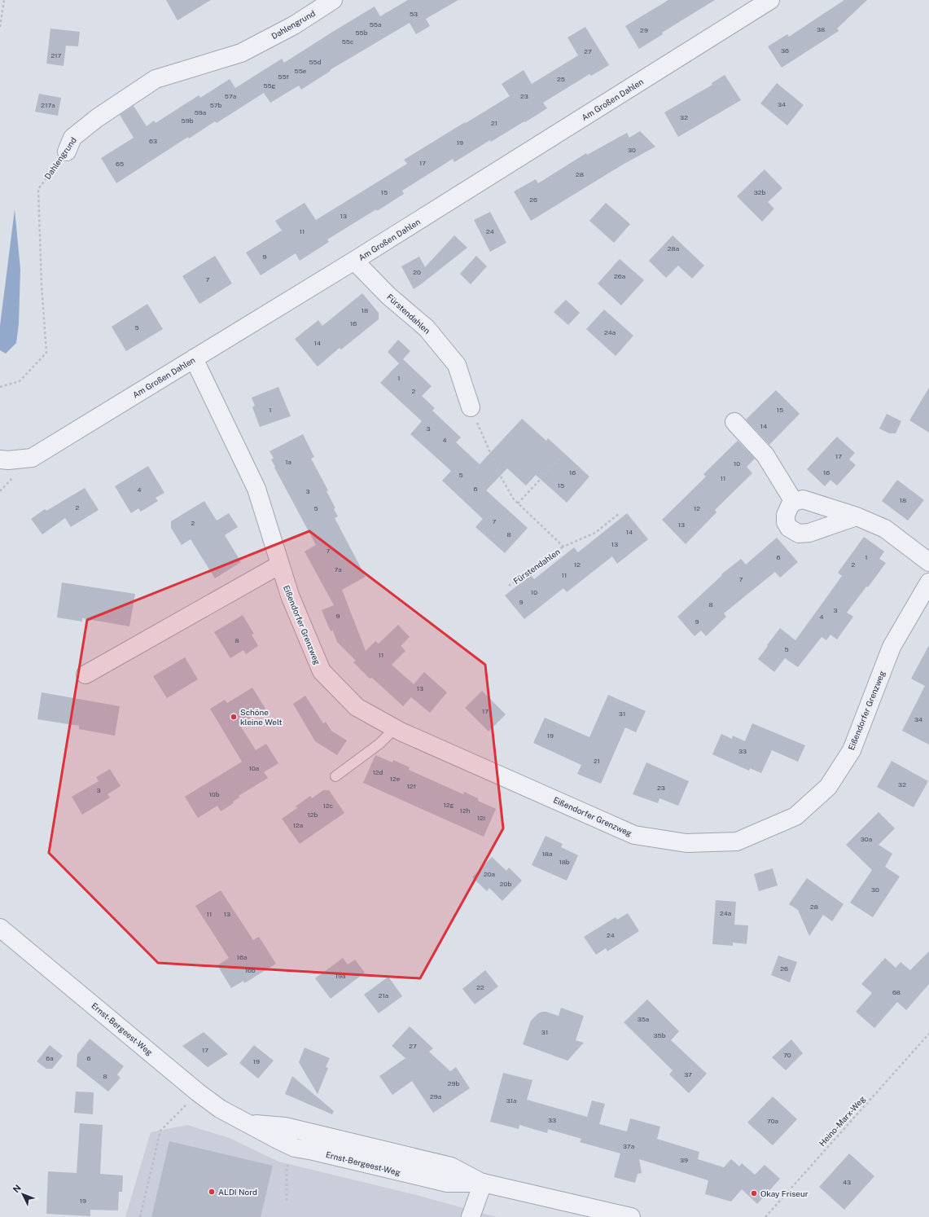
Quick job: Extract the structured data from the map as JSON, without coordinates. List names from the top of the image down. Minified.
{"streets":{"street":["Dahlengrund","Am Großen Dahlen","Fürstendahlen","Eißendorfer Grenzweg","Ernst-Bergeest-Weg"],"path":["Heino-Marx-Weg"]},"crossings":[["Am Großen Dahlen","Fürstendahlen"],["Am Großen Dahlen","Eißendorfer Grenzweg"]],"places":["Schöne kleine Welt","ALDI Nord","Okay Friseur"],"house_numbers":["53","55a","38","29","55b","55c","36","27","217","55d","55e","55f","25","55g","57a","23","34","217a","57b","59a","32","59b","21","63","19","30","17","65","28","15","32b","26","13","11","24","28a","9","20","26a","7","18","16","5","24a","14","1","2","1","15","14","3","4","17","1a","10","16","16","5","11","15","6","4","3","18","2","5","12","7","2","13","14","8","13","7","6","1","12","2","7a","11","7","10","9","8","3","9","4","9","8","5","11","13","17","31","34","19","33","21","10a","12d","12e","32","12f","23","3","10b","12g","12c","12h","12b","12i","12a","30a","18a","18b","20a","20b","30","28","24a","11","13","24","16a","26","16b","19a","22","68","21a","35a","31","35b","27","17","70","6a","6","19","37","8","29b","29a","31a","33","70a","37a","39","43","19"],"north":"top left"}
